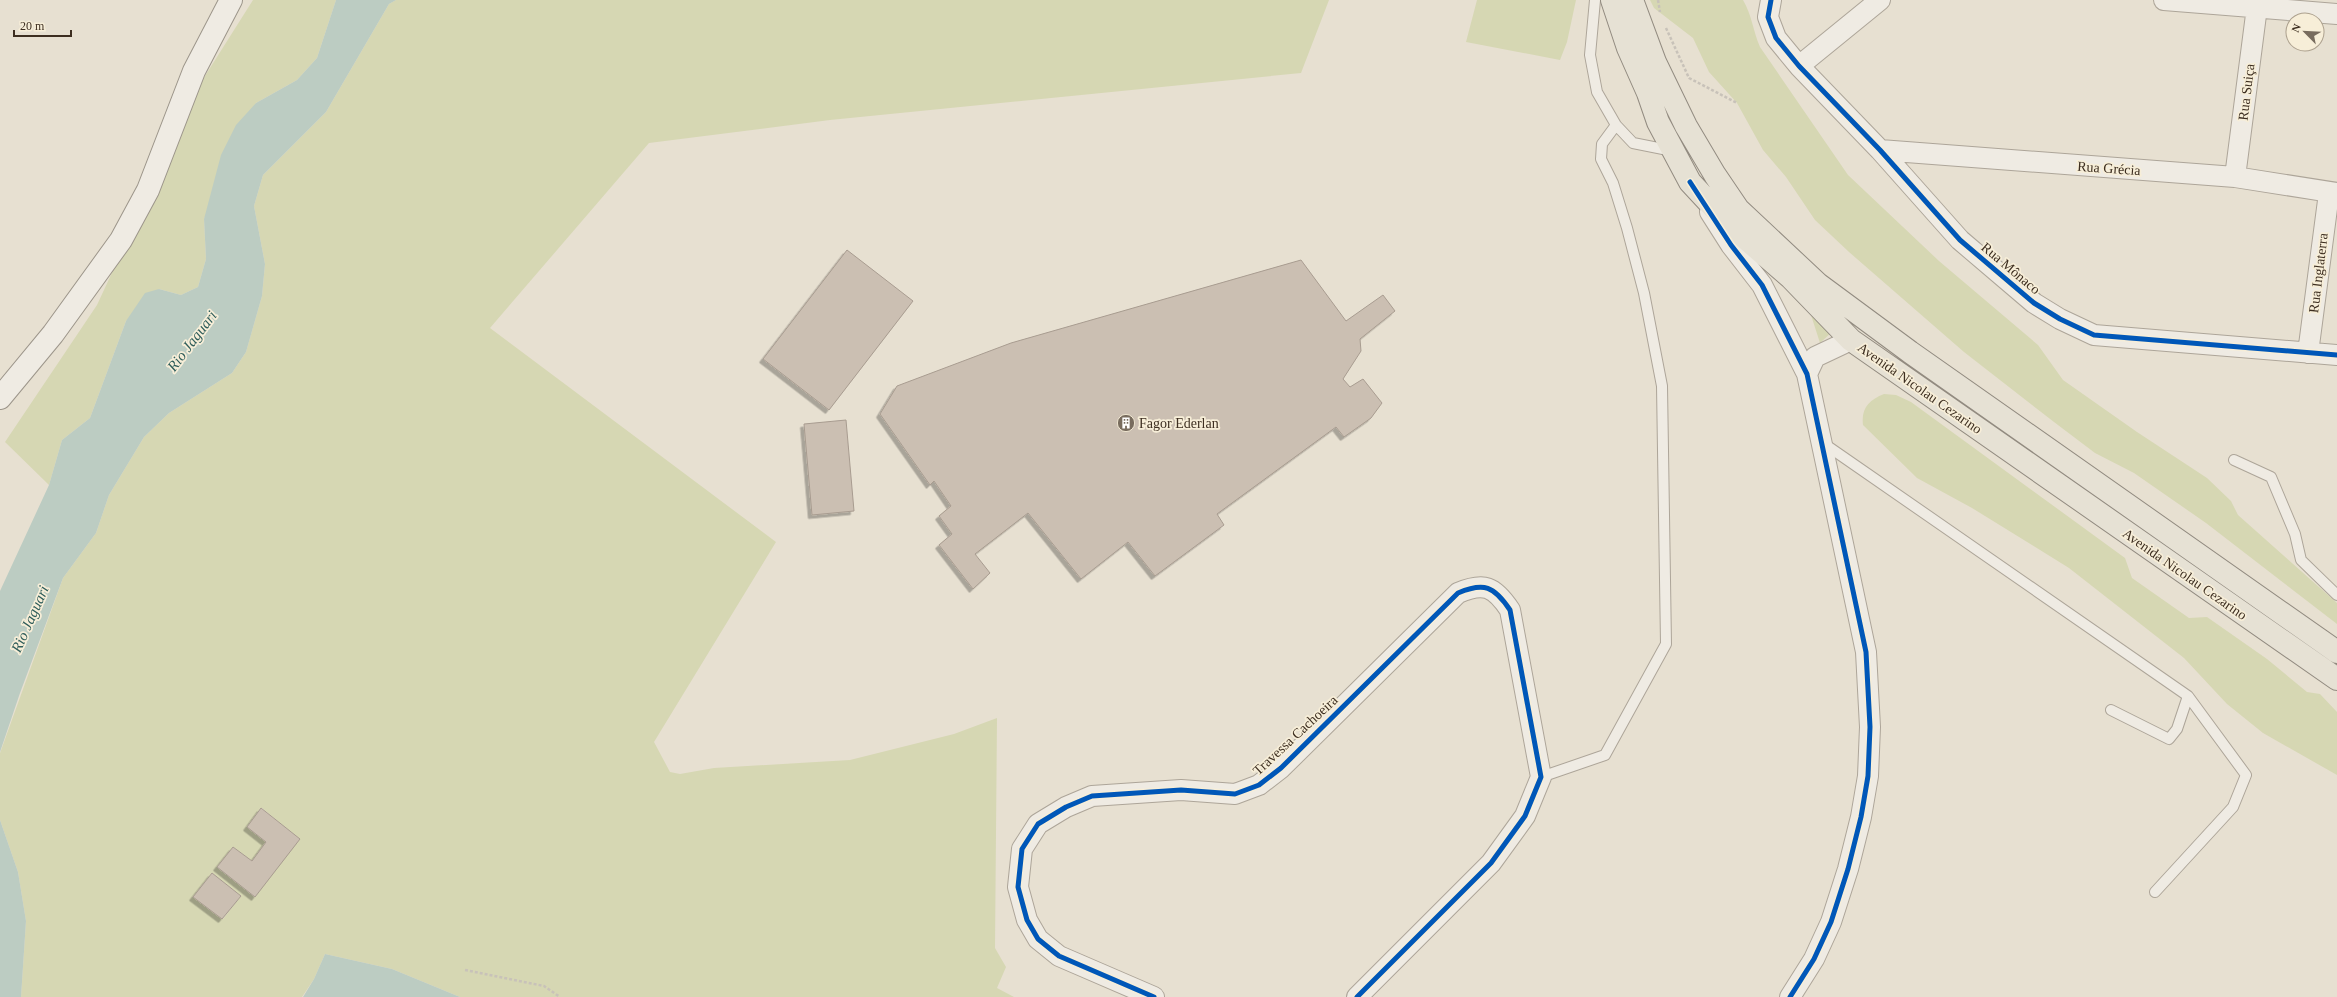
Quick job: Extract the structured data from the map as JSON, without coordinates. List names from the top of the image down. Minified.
{"streets":{"main road":["Avenida Nicolau Cezarino"],"street":["Rua Suiça","Rua Grécia","Rua Mônaco","Rua Inglaterra","Travessa Cachoeira"]},"crossings":[["Rua Suiça","Rua Grécia"],["Rua Grécia","Rua Mônaco"],["Rua Grécia","Rua Inglaterra"],["Rua Mônaco","Rua Inglaterra"]],"water":["Rio Jaguari"],"places":{"building":["Fagor Ederlan"]},"scale_bar":"20 m","north":"top left"}
